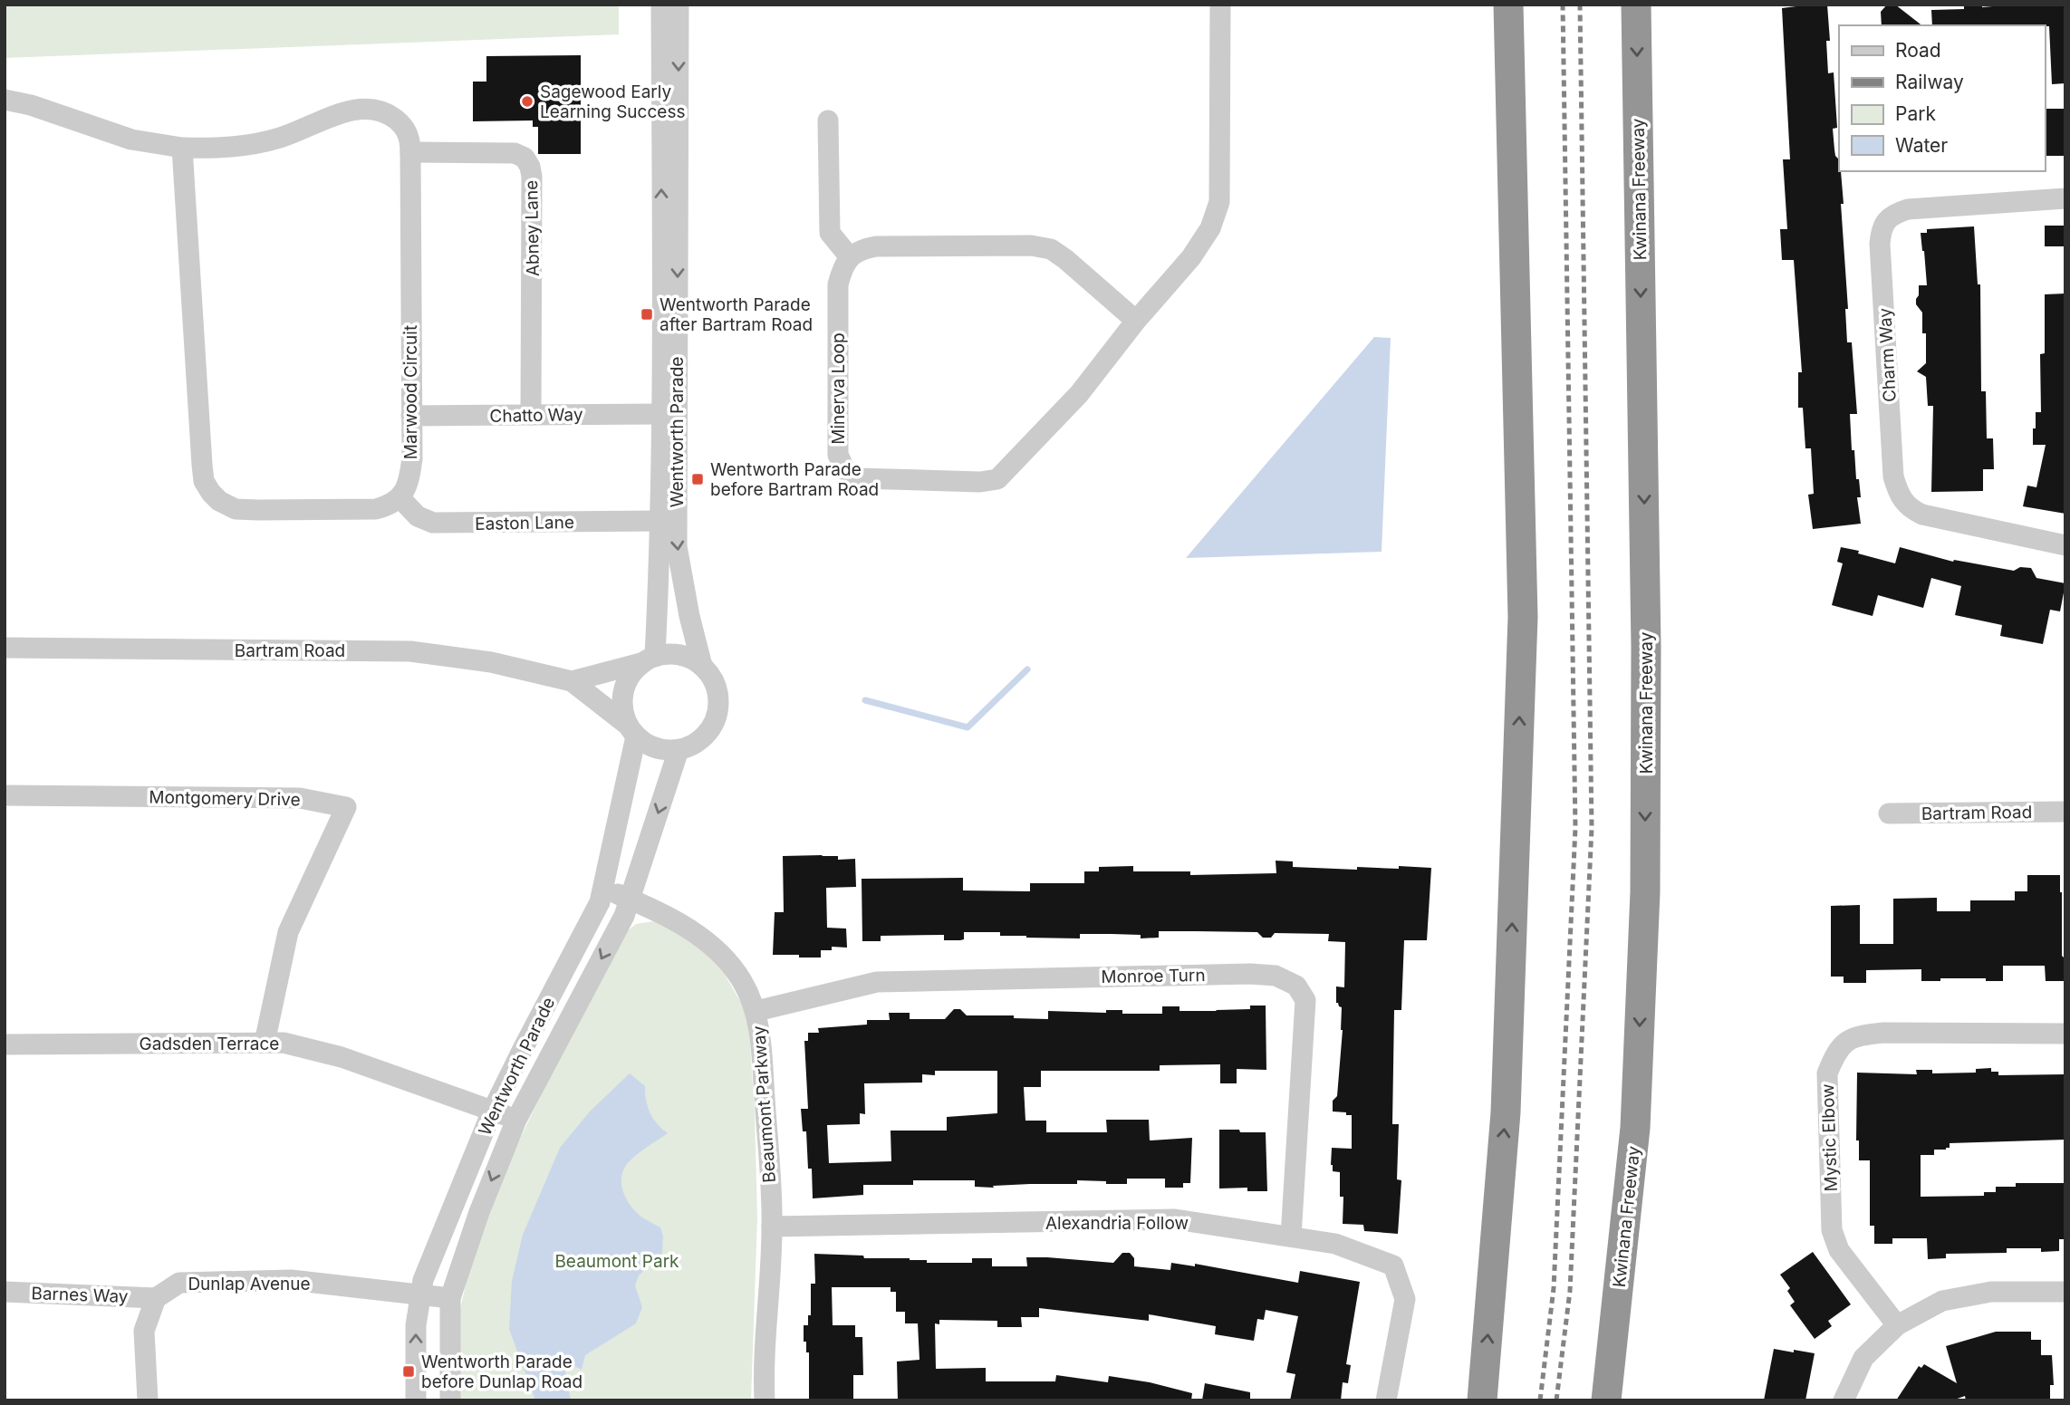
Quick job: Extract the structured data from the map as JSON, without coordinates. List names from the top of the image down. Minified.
{"streets":{"highway":["Kwinana Freeway"],"street":["Abney Lane","Charm Way","Minerva Loop","Marwood Circuit","Chatto Way","Wentworth Parade","Easton Lane","Bartram Road","Montgomery Drive","Monroe Turn","Gadsden Terrace","Beaumont Parkway","Mystic Elbow","Alexandria Follow","Dunlap Avenue","Barnes Way"]},"crossings":[["Abney Lane","Marwood Circuit"],["Abney Lane","Chatto Way"],["Marwood Circuit","Chatto Way"],["Marwood Circuit","Easton Lane"],["Chatto Way","Wentworth Parade"],["Wentworth Parade","Easton Lane"],["Wentworth Parade","Bartram Road"],["Wentworth Parade","Gadsden Terrace"],["Wentworth Parade","Beaumont Parkway"],["Wentworth Parade","Dunlap Avenue"],["Montgomery Drive","Gadsden Terrace"],["Monroe Turn","Beaumont Parkway"],["Monroe Turn","Alexandria Follow"],["Beaumont Parkway","Alexandria Follow"],["Dunlap Avenue","Barnes Way"]],"parks":["Beaumont Park"],"places":{"other":["Sagewood Early Learning Success"],"transit":["Wentworth Parade after Bartram Road","Wentworth Parade before Bartram Road","Wentworth Parade before Dunlap Road"]},"legend":["Road","Railway","Park","Water"]}
